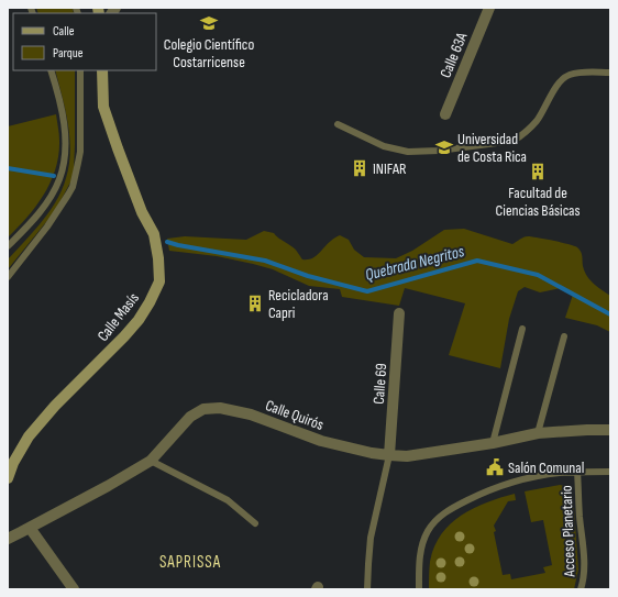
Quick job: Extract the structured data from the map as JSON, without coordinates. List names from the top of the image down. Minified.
{"streets":{"street":["Calle 63A","Calle Masís","Calle 69","Calle Quirós"],"lane":["Acceso Planetario"]},"crossings":[["Calle 69","Calle Quirós"]],"districts":["SAPRISSA"],"water":["Quebrada Negritos"],"places":{"school or university":["Colegio Científico Costarricense","Universidad de Costa Rica"],"building":["INIFAR","Facultad de Ciencias Básicas","Recicladora Capri"],"public building":["Salón Comunal"]},"legend":["Calle","Parque"]}
